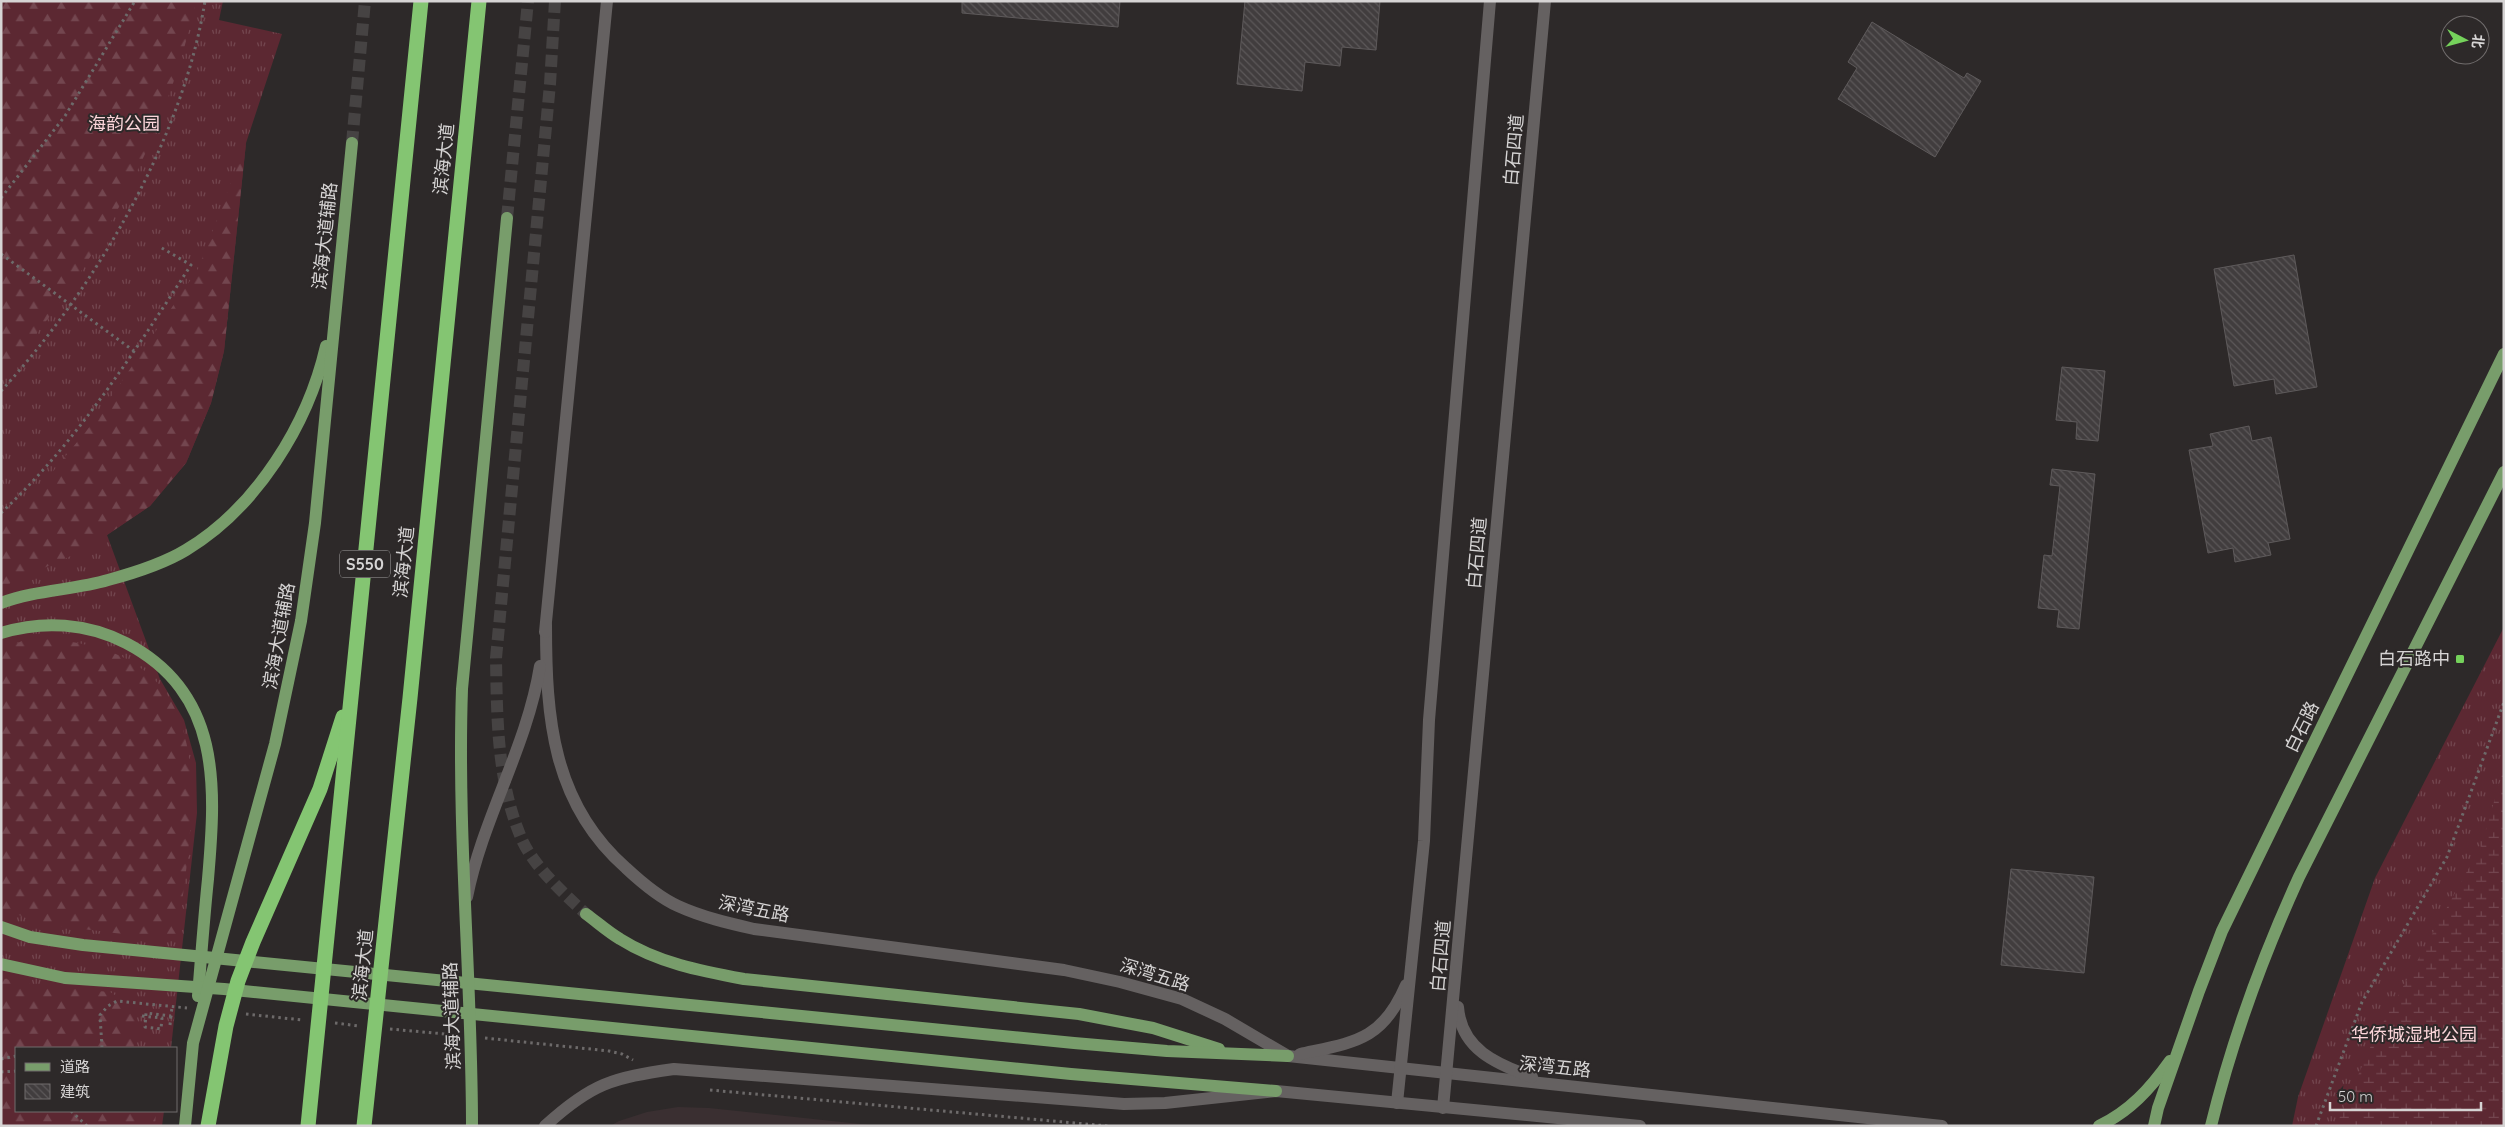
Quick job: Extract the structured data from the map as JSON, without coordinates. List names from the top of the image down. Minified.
{"streets":{"highway":["滨海大道","S550"],"main road":["滨海大道辅路","白石路"],"street":["白石四道","深湾五路"]},"crossings":[["白石四道","深湾五路"]],"parks":["海韵公园","华侨城湿地公园"],"places":{"transit":["白石路中"]},"legend":["道路","建筑"],"scale_bar":"50 m","north":"right"}
